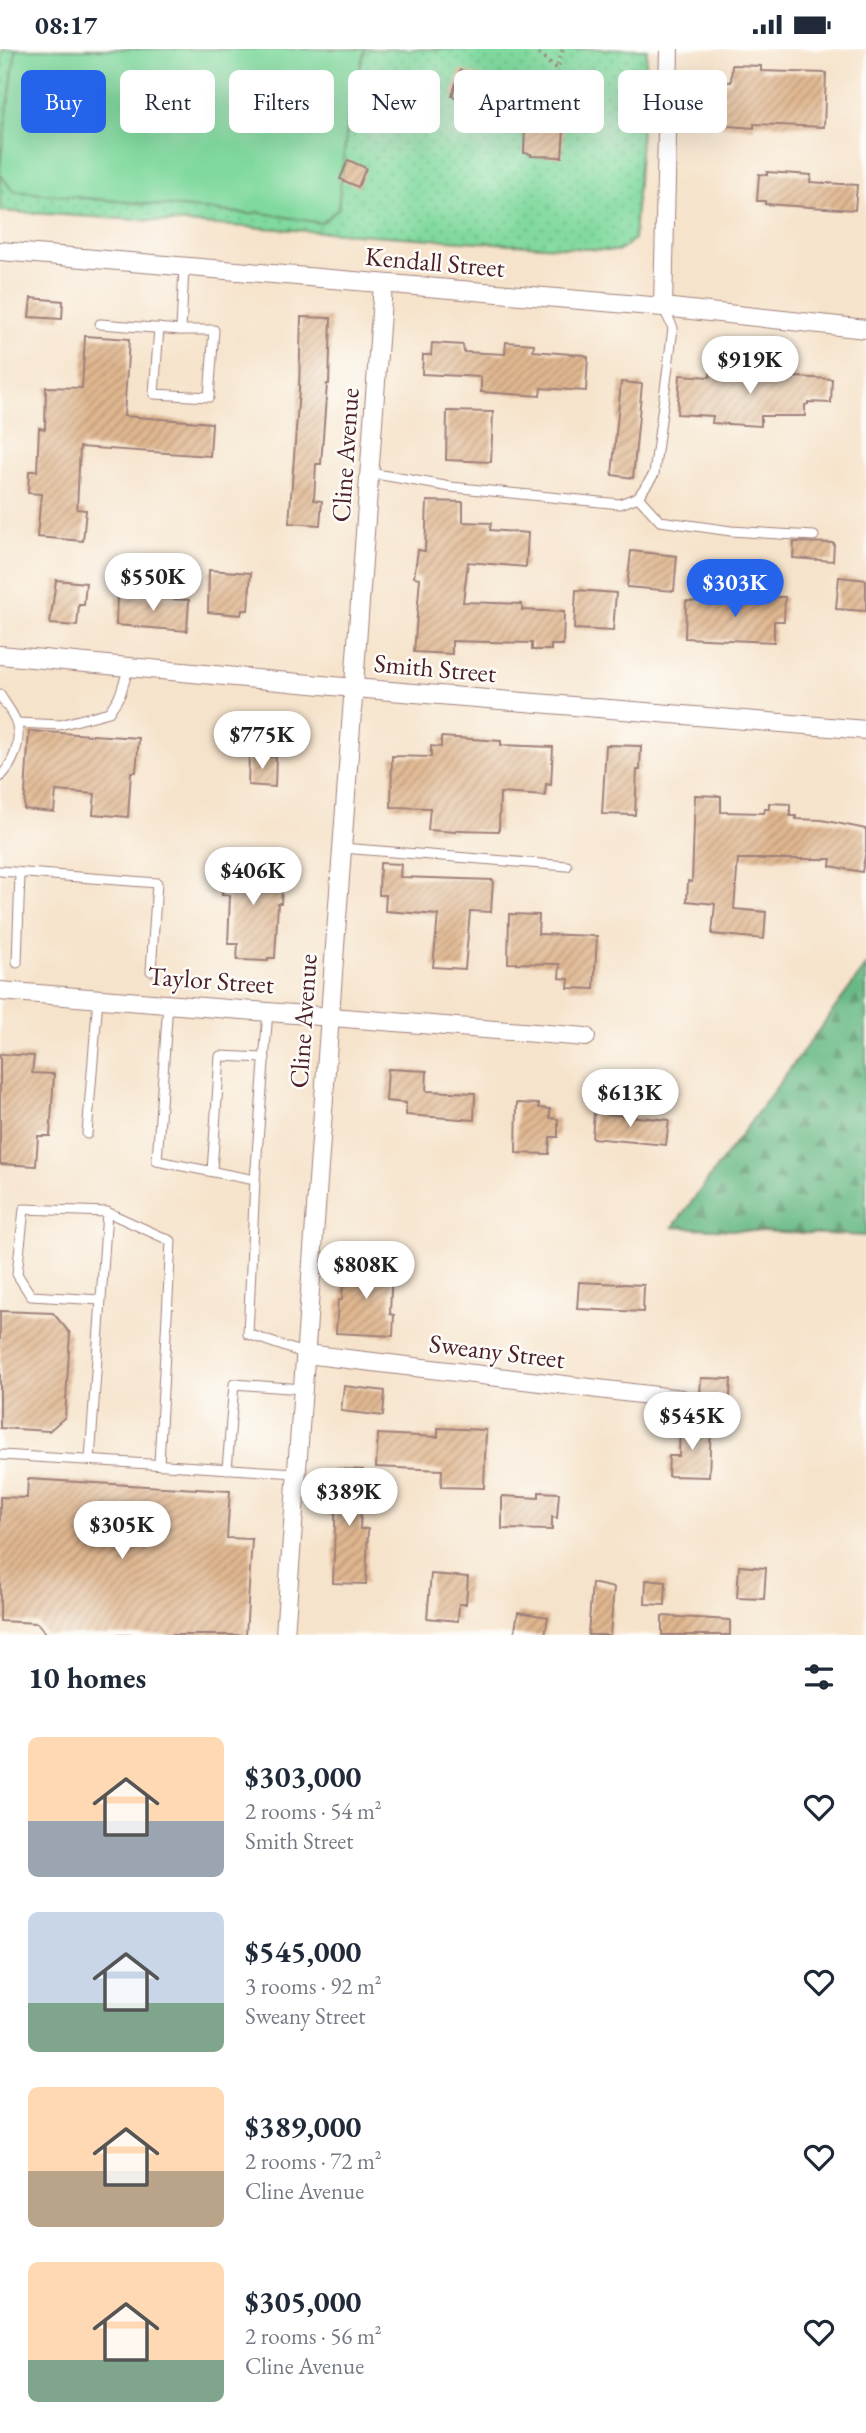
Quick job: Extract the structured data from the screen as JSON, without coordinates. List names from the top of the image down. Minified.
{"streets":{"street":["Kendall Street","Cline Avenue","Smith Street","Taylor Street","Sweany Street"]},"crossings":[["Kendall Street","Cline Avenue"],["Cline Avenue","Smith Street"],["Cline Avenue","Taylor Street"],["Cline Avenue","Sweany Street"]],"page":{"status":"08:17","chip":["Buy","Rent","Filters","New","Apartment","House"],"price":["$919K","$550K","$303K","$775K","$406K","$613K","$808K","$545K","$389K","$305K"],"heading":"10 homes","list":[{"name":"$303,000","note":"2 rooms · 54 m² · Smith Street"},{"name":"$545,000","note":"3 rooms · 92 m² · Sweany Street"},{"name":"$389,000","note":"2 rooms · 72 m² · Cline Avenue"},{"name":"$305,000","note":"2 rooms · 56 m² · Cline Avenue"}]}}
